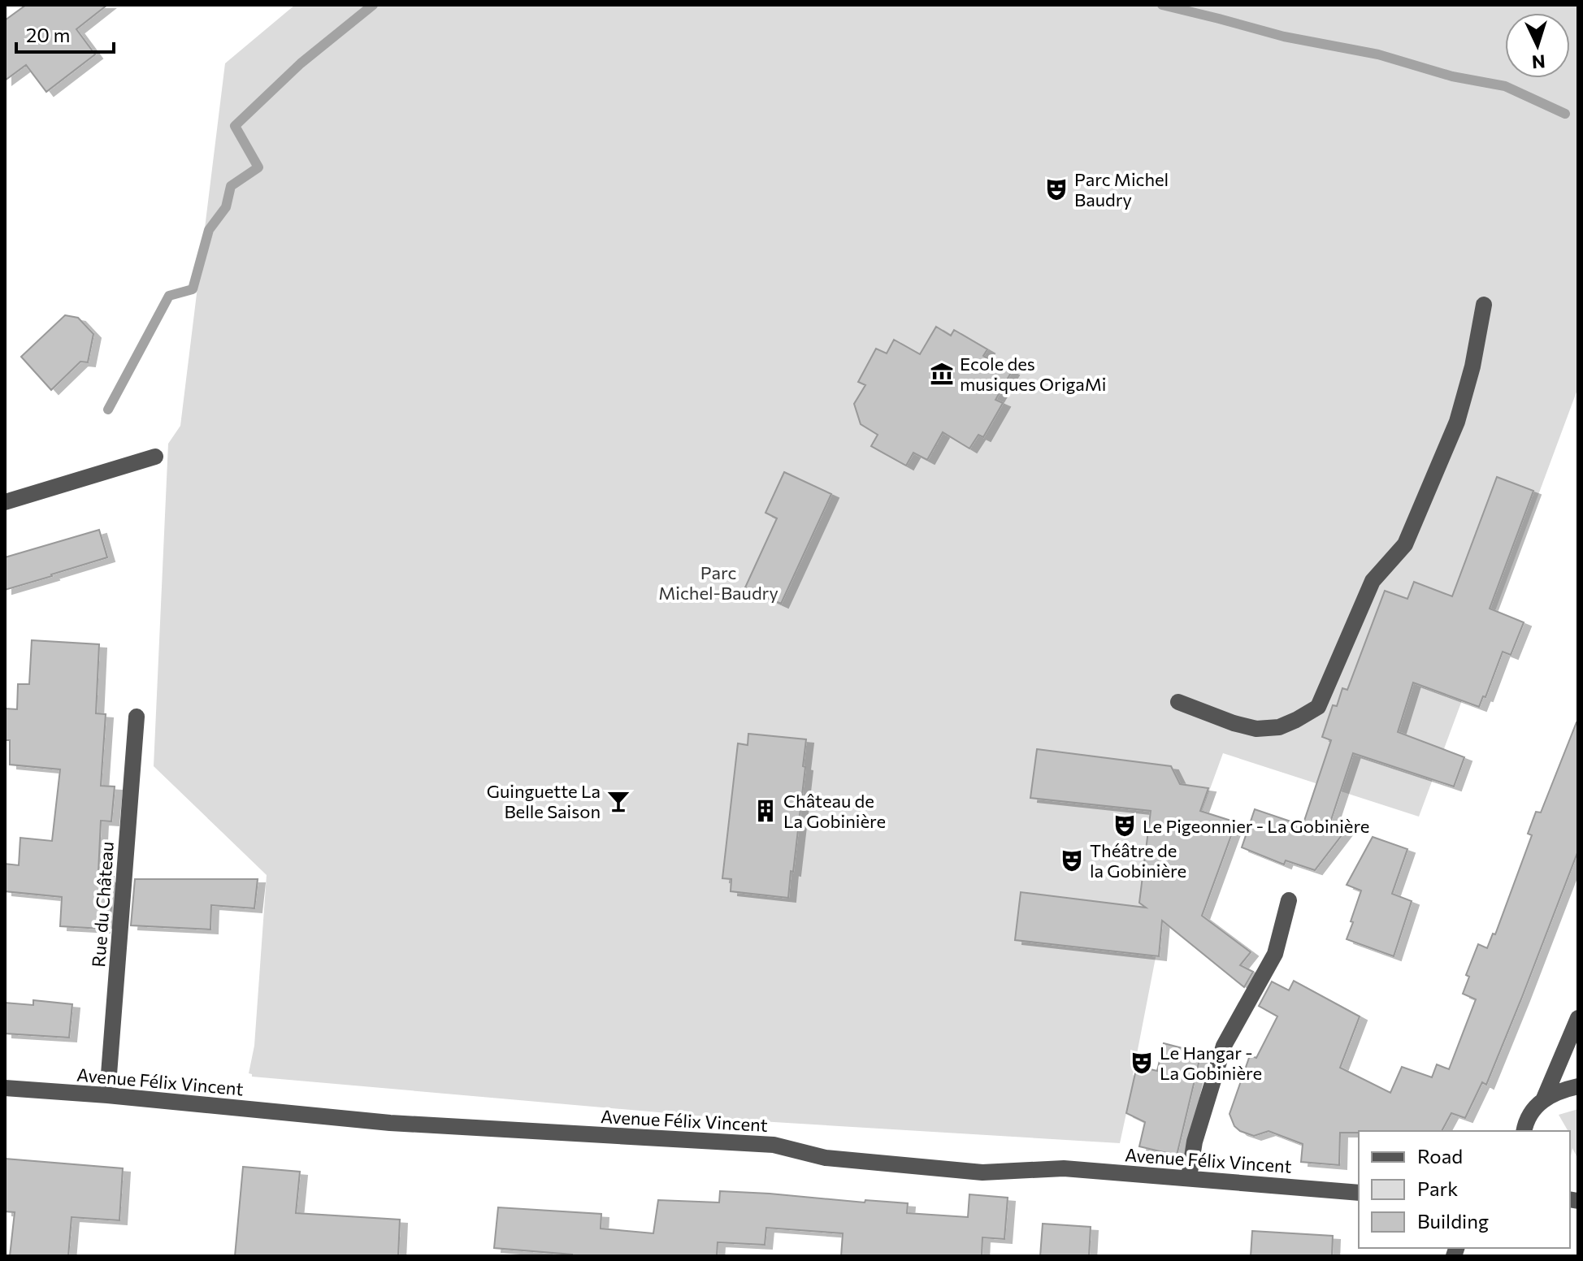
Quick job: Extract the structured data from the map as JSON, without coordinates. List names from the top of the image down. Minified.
{"streets":{"street":["Rue du Château","Avenue Félix Vincent"]},"crossings":[["Rue du Château","Avenue Félix Vincent"]],"parks":["Parc Michel-Baudry"],"places":{"theatre":["Parc Michel Baudry","Le Pigeonnier - La Gobinière","Théâtre de la Gobinière","Le Hangar - La Gobinière"],"museum":["Ecole des musiques OrigaMi"],"bar":["Guinguette La Belle Saison"],"building":["Château de La Gobinière"]},"legend":["Road","Park","Building"],"scale_bar":"20 m","north":"bottom"}
